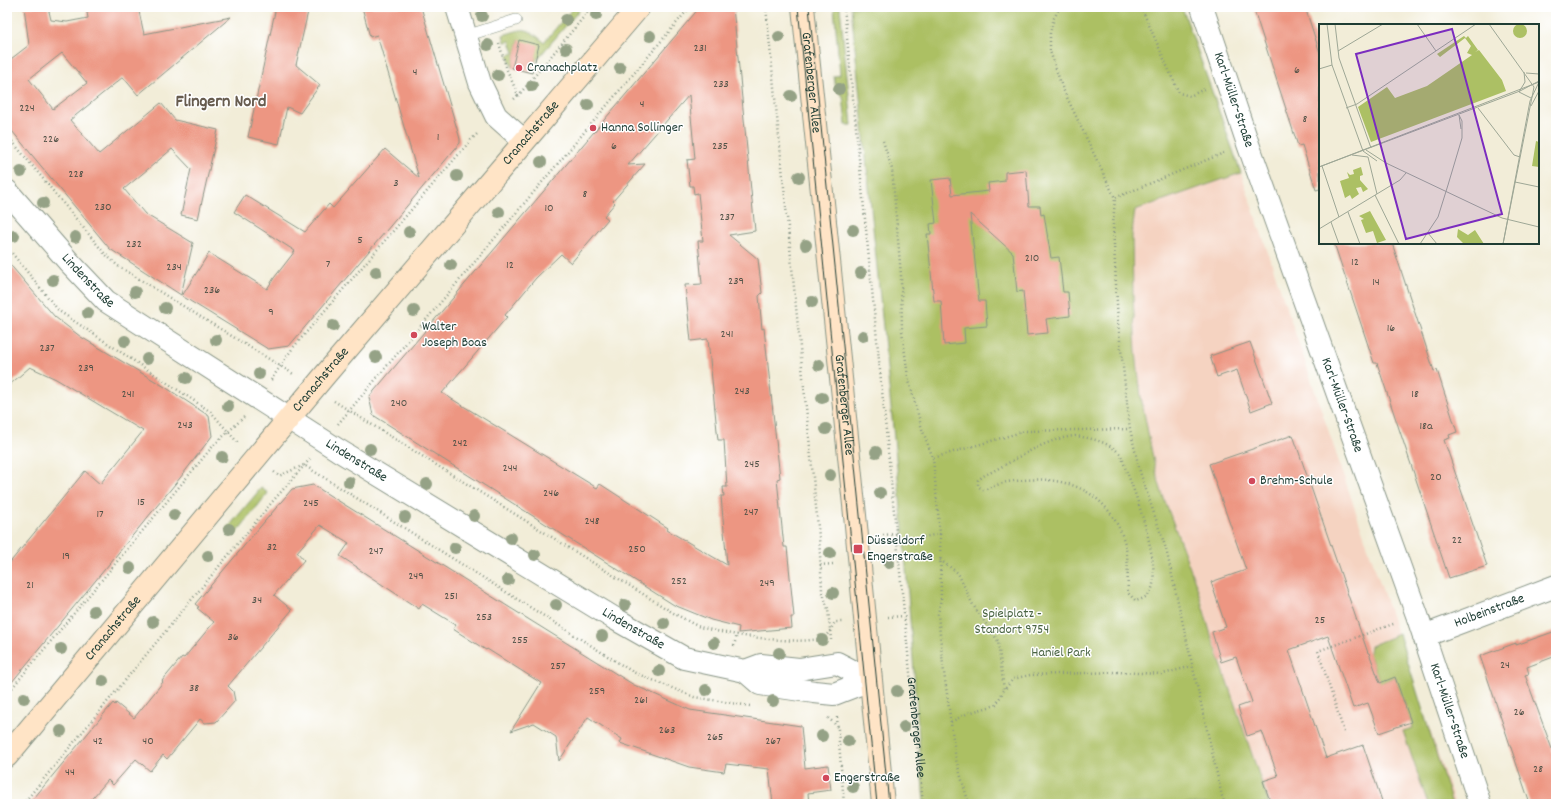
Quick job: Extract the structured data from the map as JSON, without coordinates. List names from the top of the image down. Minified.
{"streets":{"main road":["Grafenberger Allee","Cranachstraße"],"street":["Karl-Müller-Straße","Lindenstraße","Holbeinstraße"]},"crossings":[["Grafenberger Allee","Lindenstraße"],["Karl-Müller-Straße","Holbeinstraße"],["Cranachstraße","Lindenstraße"]],"districts":["Flingern Nord"],"parks":["Spielplatz - Standort 9754","Haniel Park"],"places":{"other":["Cranachplatz","Hanna Sollinger","Walter Joseph Boas","Brehm-Schule","Engerstraße"],"transit":["Düsseldorf Engerstraße"]},"house_numbers":["231","6","4","233","4","224","8","1","226","6","235","228","3","8","230","10","237","5","232","210","12","7","12","234","239","14","236","9","16","241","237","239","243","241","18","240","243","18a","242","245","244","20","246","15","245","247","17","248","22","32","250","247","19","249","252","249","21","251","34","253","25","36","255","24","257","38","259","261","26","263","265","42","40","267","28","44"]}
